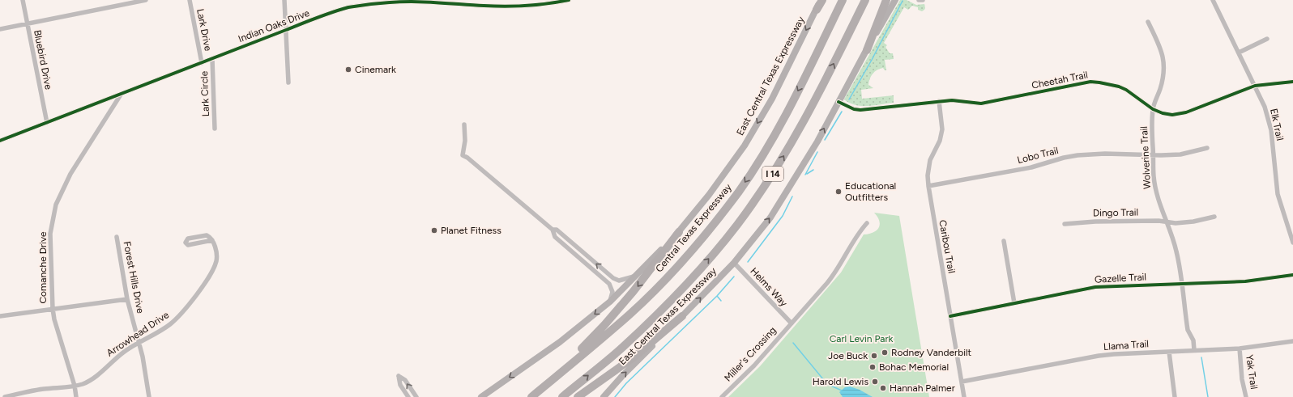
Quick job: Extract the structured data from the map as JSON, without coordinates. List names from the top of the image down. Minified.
{"streets":{"highway":["I 14","Central Texas Expressway"],"main road":["East Central Texas Expressway"],"street":["Indian Oaks Drive","Lark Drive","Bluebird Drive","Cheetah Trail","Lark Circle","Elk Trail","Lobo Trail","Wolverine Trail","Dingo Trail","Caribou Trail","Comanche Drive","Forest Hills Drive","Gazelle Trail","Helms Way","Arrowhead Drive","Llama Trail","Miller's Crossing","Yak Trail"]},"crossings":[["Indian Oaks Drive","Lark Drive"],["Indian Oaks Drive","Bluebird Drive"],["Indian Oaks Drive","Lark Circle"],["Indian Oaks Drive","Comanche Drive"],["East Central Texas Expressway","Cheetah Trail"],["East Central Texas Expressway","Helms Way"],["Cheetah Trail","Elk Trail"],["Cheetah Trail","Wolverine Trail"],["Cheetah Trail","Caribou Trail"],["Lobo Trail","Wolverine Trail"],["Lobo Trail","Caribou Trail"],["Wolverine Trail","Dingo Trail"],["Wolverine Trail","Gazelle Trail"],["Wolverine Trail","Llama Trail"],["Caribou Trail","Gazelle Trail"],["Caribou Trail","Llama Trail"],["Comanche Drive","Arrowhead Drive"],["Forest Hills Drive","Arrowhead Drive"],["Helms Way","Miller's Crossing"],["Llama Trail","Yak Trail"]],"parks":["Carl Levin Park"],"places":["Cinemark","Educational Outfitters","Planet Fitness","Rodney Vanderbilt","Joe Buck","Bohac Memorial","Harold Lewis","Hannah Palmer"]}
